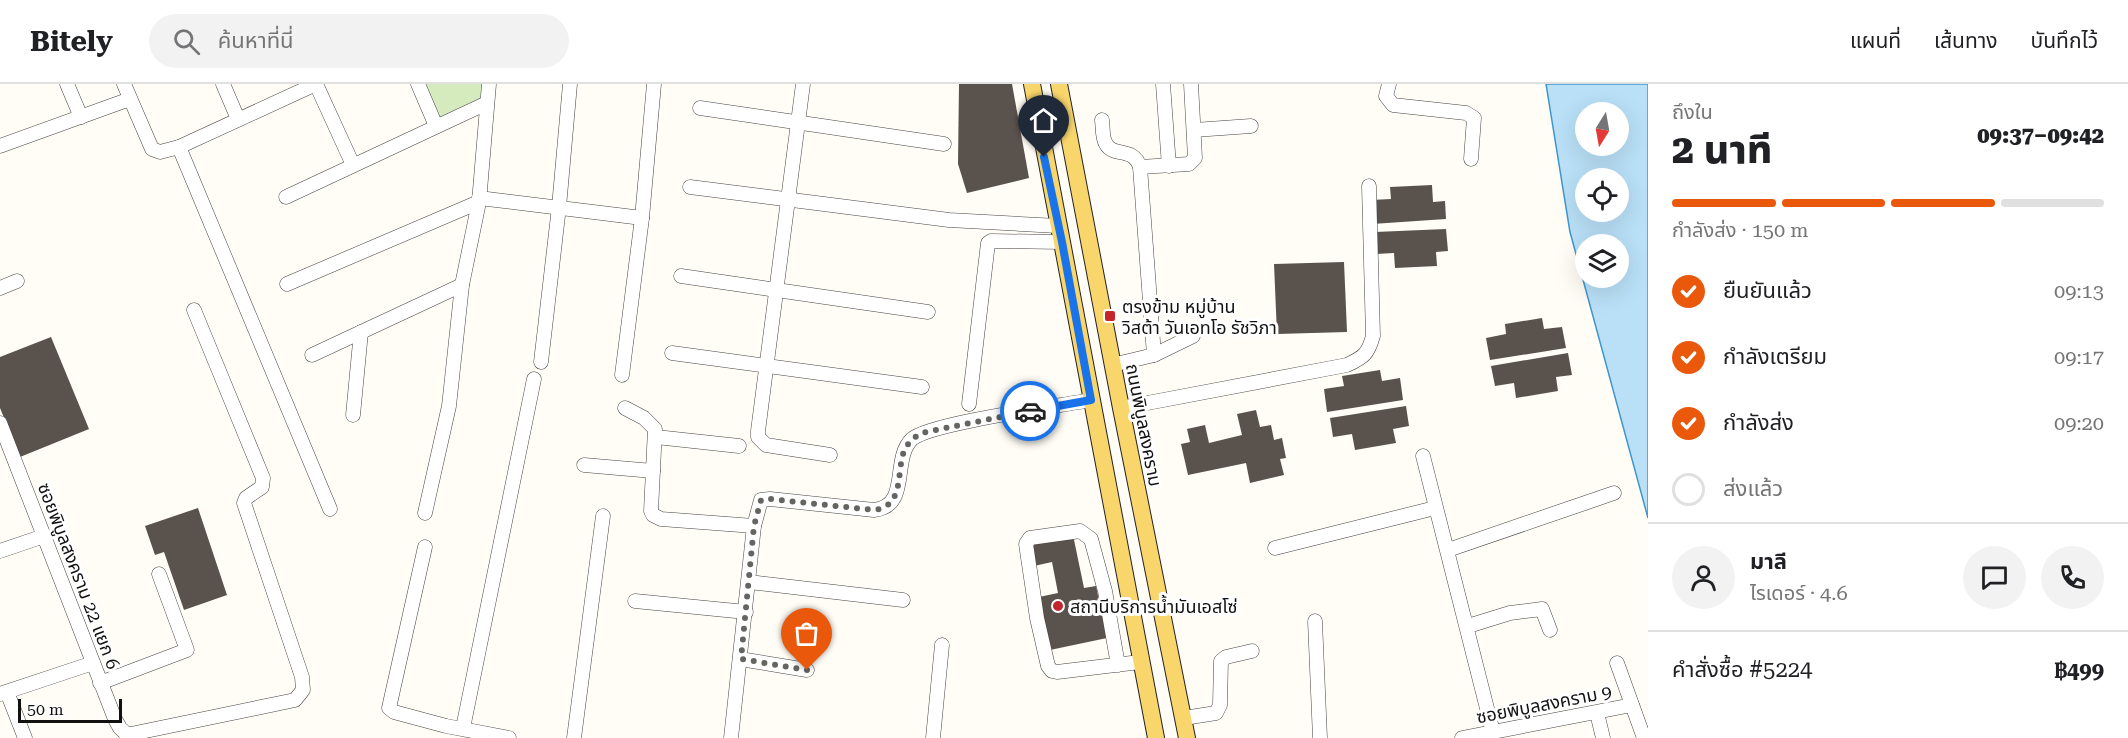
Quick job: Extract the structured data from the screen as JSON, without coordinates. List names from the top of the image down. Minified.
{"streets":{"main road":["ถนนพิบูลสงคราม"],"street":["ซอยพิบูลสงคราม 22 แยก 6","ซอยพิบูลสงคราม 9"]},"places":{"transit":["ตรงข้าม หมู่บ้าน วิสต้า วันเอทโอ รัชวิภา"],"other":["สถานีบริการน้ำมันเอสโซ่"]},"scale_bar":"50 m","north":"bottom","page":{"header":"Bitely","search":"ค้นหาที่นี่","nav":["แผนที่","เส้นทาง","บันทึกไว้"],"heading":["2 นาที","ถึงใน","09:37–09:42"],"panel":["มาลี","ไรเดอร์ · 4.6","คำสั่งซื้อ #5224","฿499"],"bar":"กำลังส่ง · 150 m","list":[["ยืนยันแล้ว","09:13"],["กำลังเตรียม","09:17"],["กำลังส่ง","09:20"],"ส่งแล้ว"],"scale":"50 m"}}
